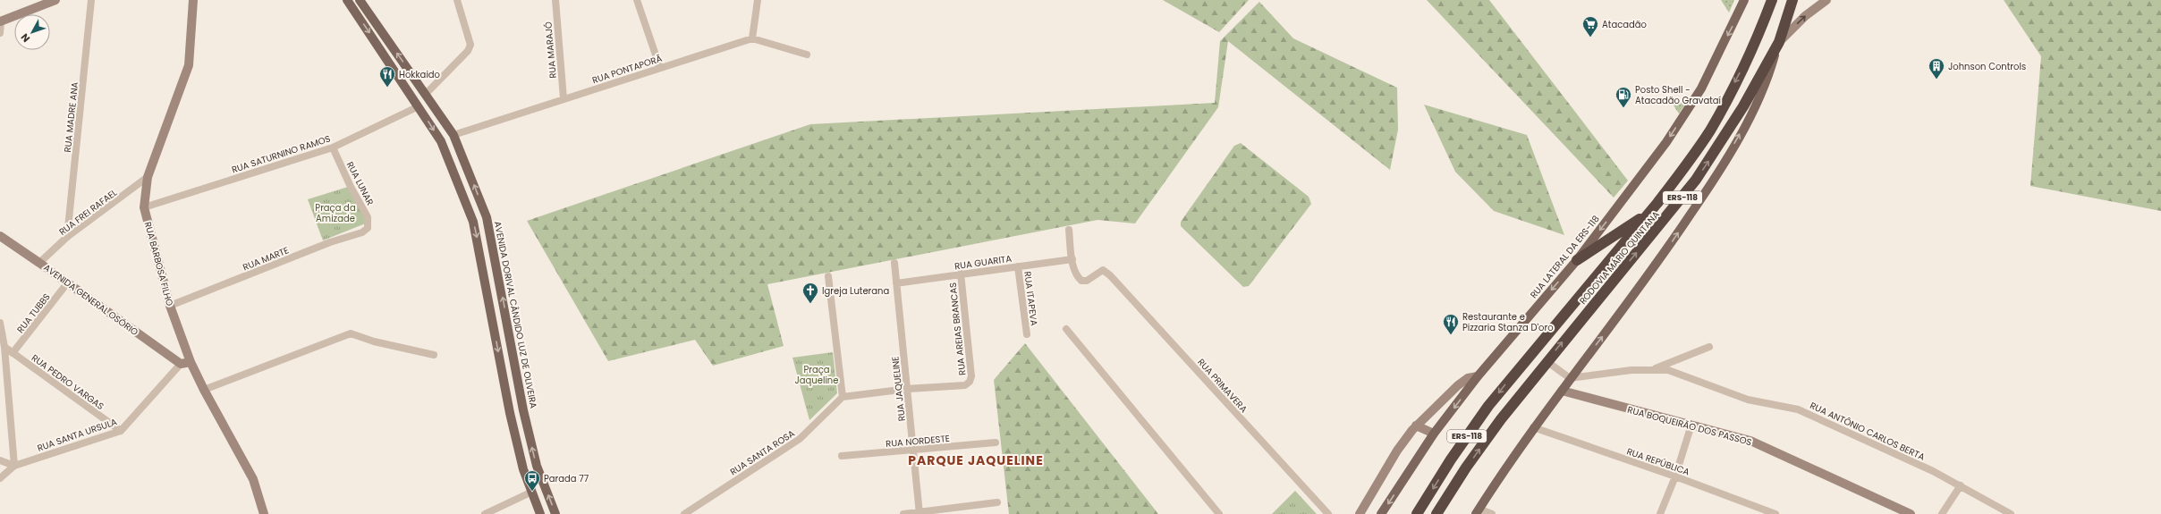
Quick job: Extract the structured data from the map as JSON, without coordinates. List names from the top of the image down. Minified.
{"streets":{"highway":["ERS-118","RODOVIA MÁRIO QUINTANA"],"main road":["RUA LATERAL DA ERS-118","RUA BARBOSA FILHO","AVENIDA GENERAL OSÓRIO","AVENIDA DORIVAL CÂNDIDO LUZ DE OLIVEIRA","RUA BOQUEIRÃO DOS PASSOS"],"street":["RUA MARAJÓ","RUA PONTAPORÃ","RUA MADRE ANA","RUA SATURNINO RAMOS","RUA LUNAR","RUA FREI RAFAEL","RUA MARTE","RUA GUARITA","RUA ITAPEVA","RUA TUBBS","RUA AREIAS BRANCAS","RUA PEDRO VARGAS","RUA PRIMAVERA","RUA JAQUELINE","RUA ANTÔNIO CARLOS BERTA","RUA SANTA URSULA","RUA NORDESTE","RUA SANTA ROSA","RUA REPÚBLICA"]},"crossings":[["RUA MARAJÓ","RUA PONTAPORÃ"],["RUA PONTAPORÃ","AVENIDA DORIVAL CÂNDIDO LUZ DE OLIVEIRA"],["RUA MADRE ANA","RUA FREI RAFAEL"],["RUA SATURNINO RAMOS","RUA LUNAR"],["RUA SATURNINO RAMOS","RUA BARBOSA FILHO"],["RUA LUNAR","RUA MARTE"],["RUA FREI RAFAEL","RUA BARBOSA FILHO"],["RUA FREI RAFAEL","AVENIDA GENERAL OSÓRIO"],["RUA MARTE","RUA BARBOSA FILHO"],["RUA GUARITA","RUA ITAPEVA"],["RUA GUARITA","RUA AREIAS BRANCAS"],["RUA GUARITA","RUA PRIMAVERA"],["RUA GUARITA","RUA JAQUELINE"],["AVENIDA GENERAL OSÓRIO","RUA TUBBS"],["AVENIDA GENERAL OSÓRIO","RUA SANTA URSULA"],["RUA TUBBS","RUA PEDRO VARGAS"],["RUA AREIAS BRANCAS","RUA JAQUELINE"],["RUA PEDRO VARGAS","RUA SANTA URSULA"],["RUA JAQUELINE","RUA NORDESTE"]],"districts":["PARQUE JAQUELINE"],"parks":["Praça da Amizade","Praça Jaqueline"],"places":{"supermarket":["Atacadão"],"building":["Johnson Controls"],"restaurant":["Hokkaido","Restaurante e Pizzaria Stanza D'oro"],"fuel station":["Posto Shell - Atacadão Gravataí"],"church":["Igreja Luterana"],"bus stop":["Parada 77"]},"north":"bottom left"}
